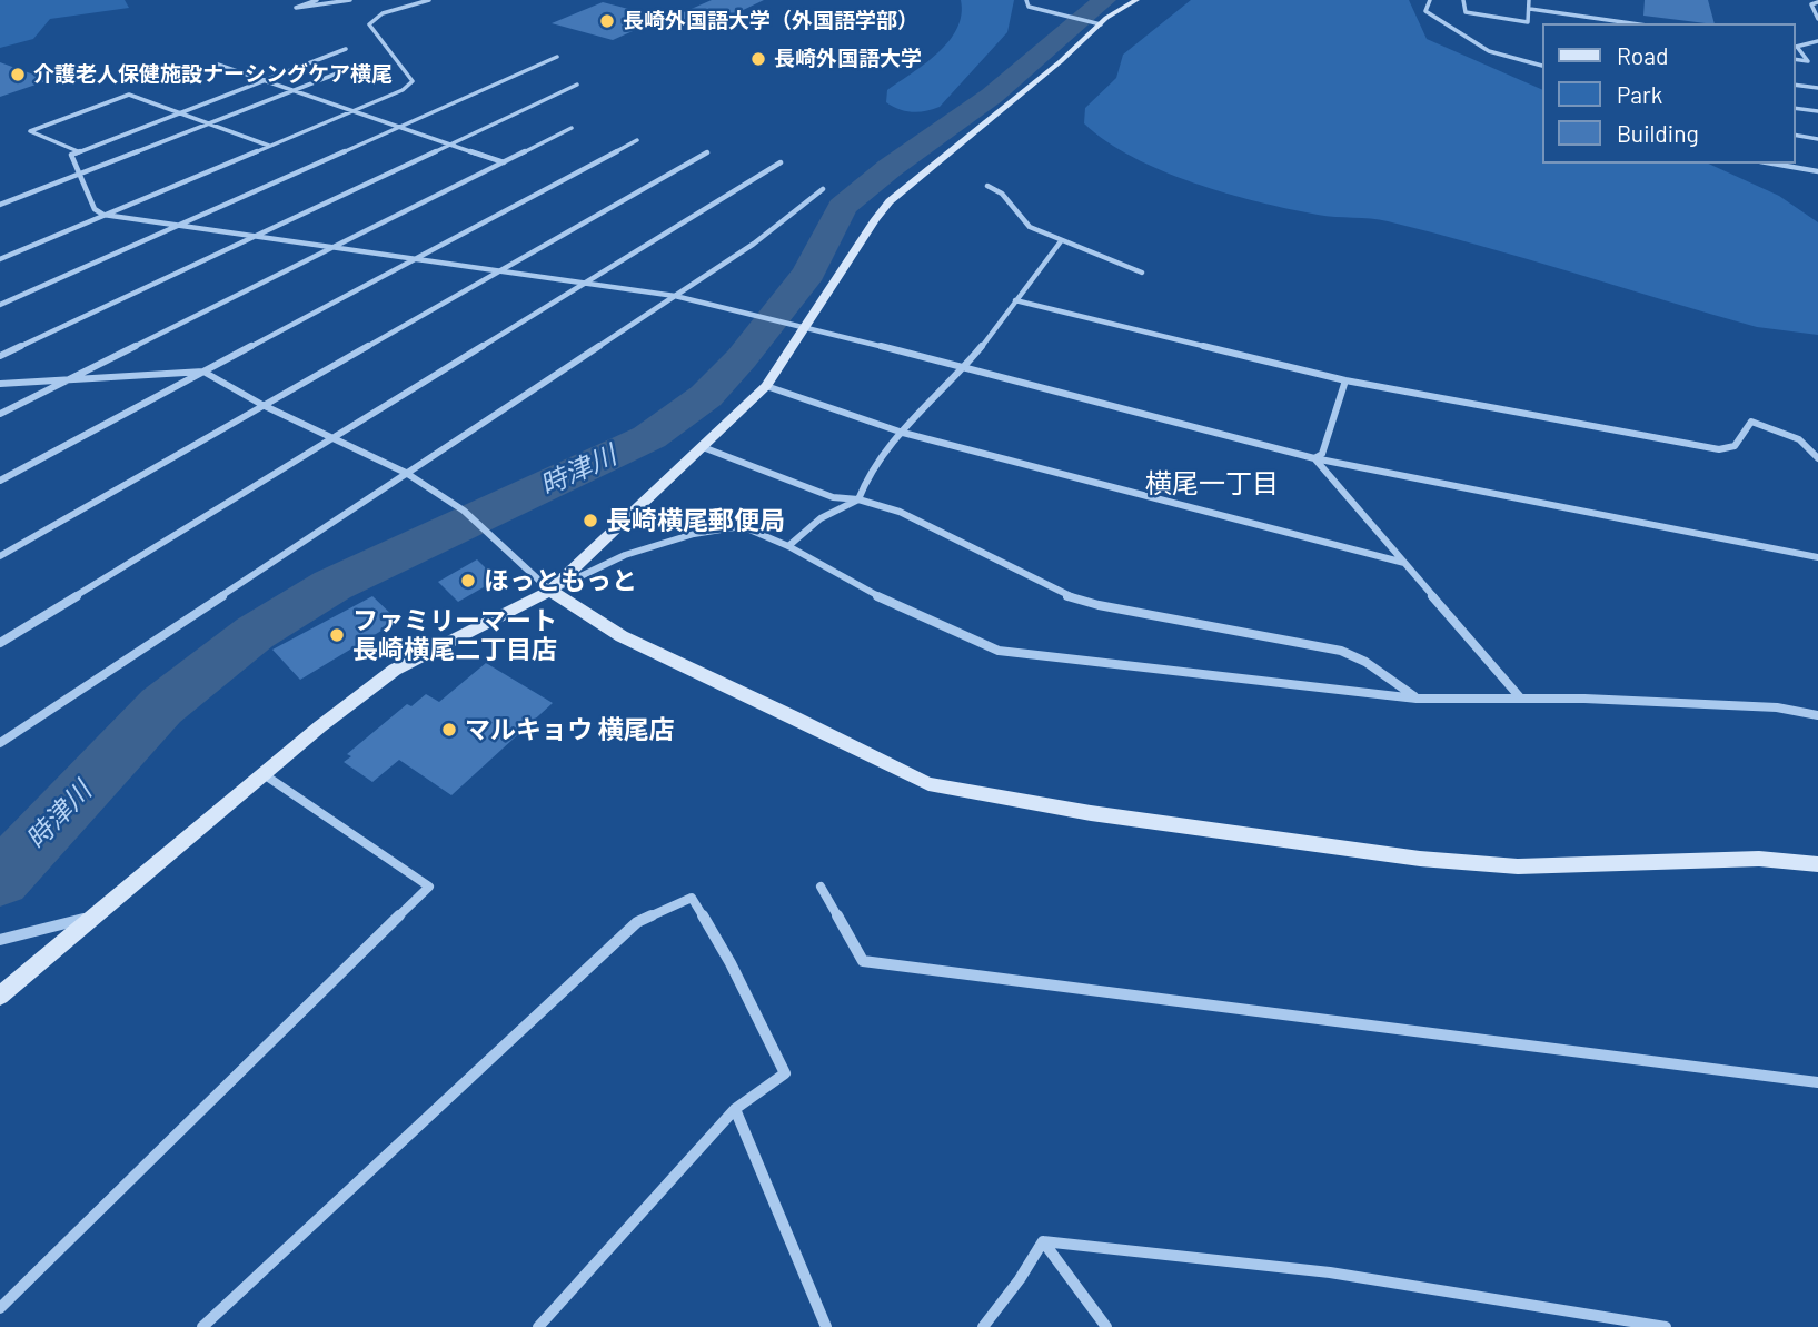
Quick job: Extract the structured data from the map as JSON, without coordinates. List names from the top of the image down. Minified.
{"districts":["横尾一丁目"],"water":["時津川"],"places":["長崎外国語大学（外国語学部）","長崎外国語大学","介護老人保健施設ナーシングケア横尾","長崎横尾郵便局","ほっともっと","ファミリーマート 長崎横尾二丁目店","マルキョウ 横尾店"],"legend":["Road","Park","Building"]}
